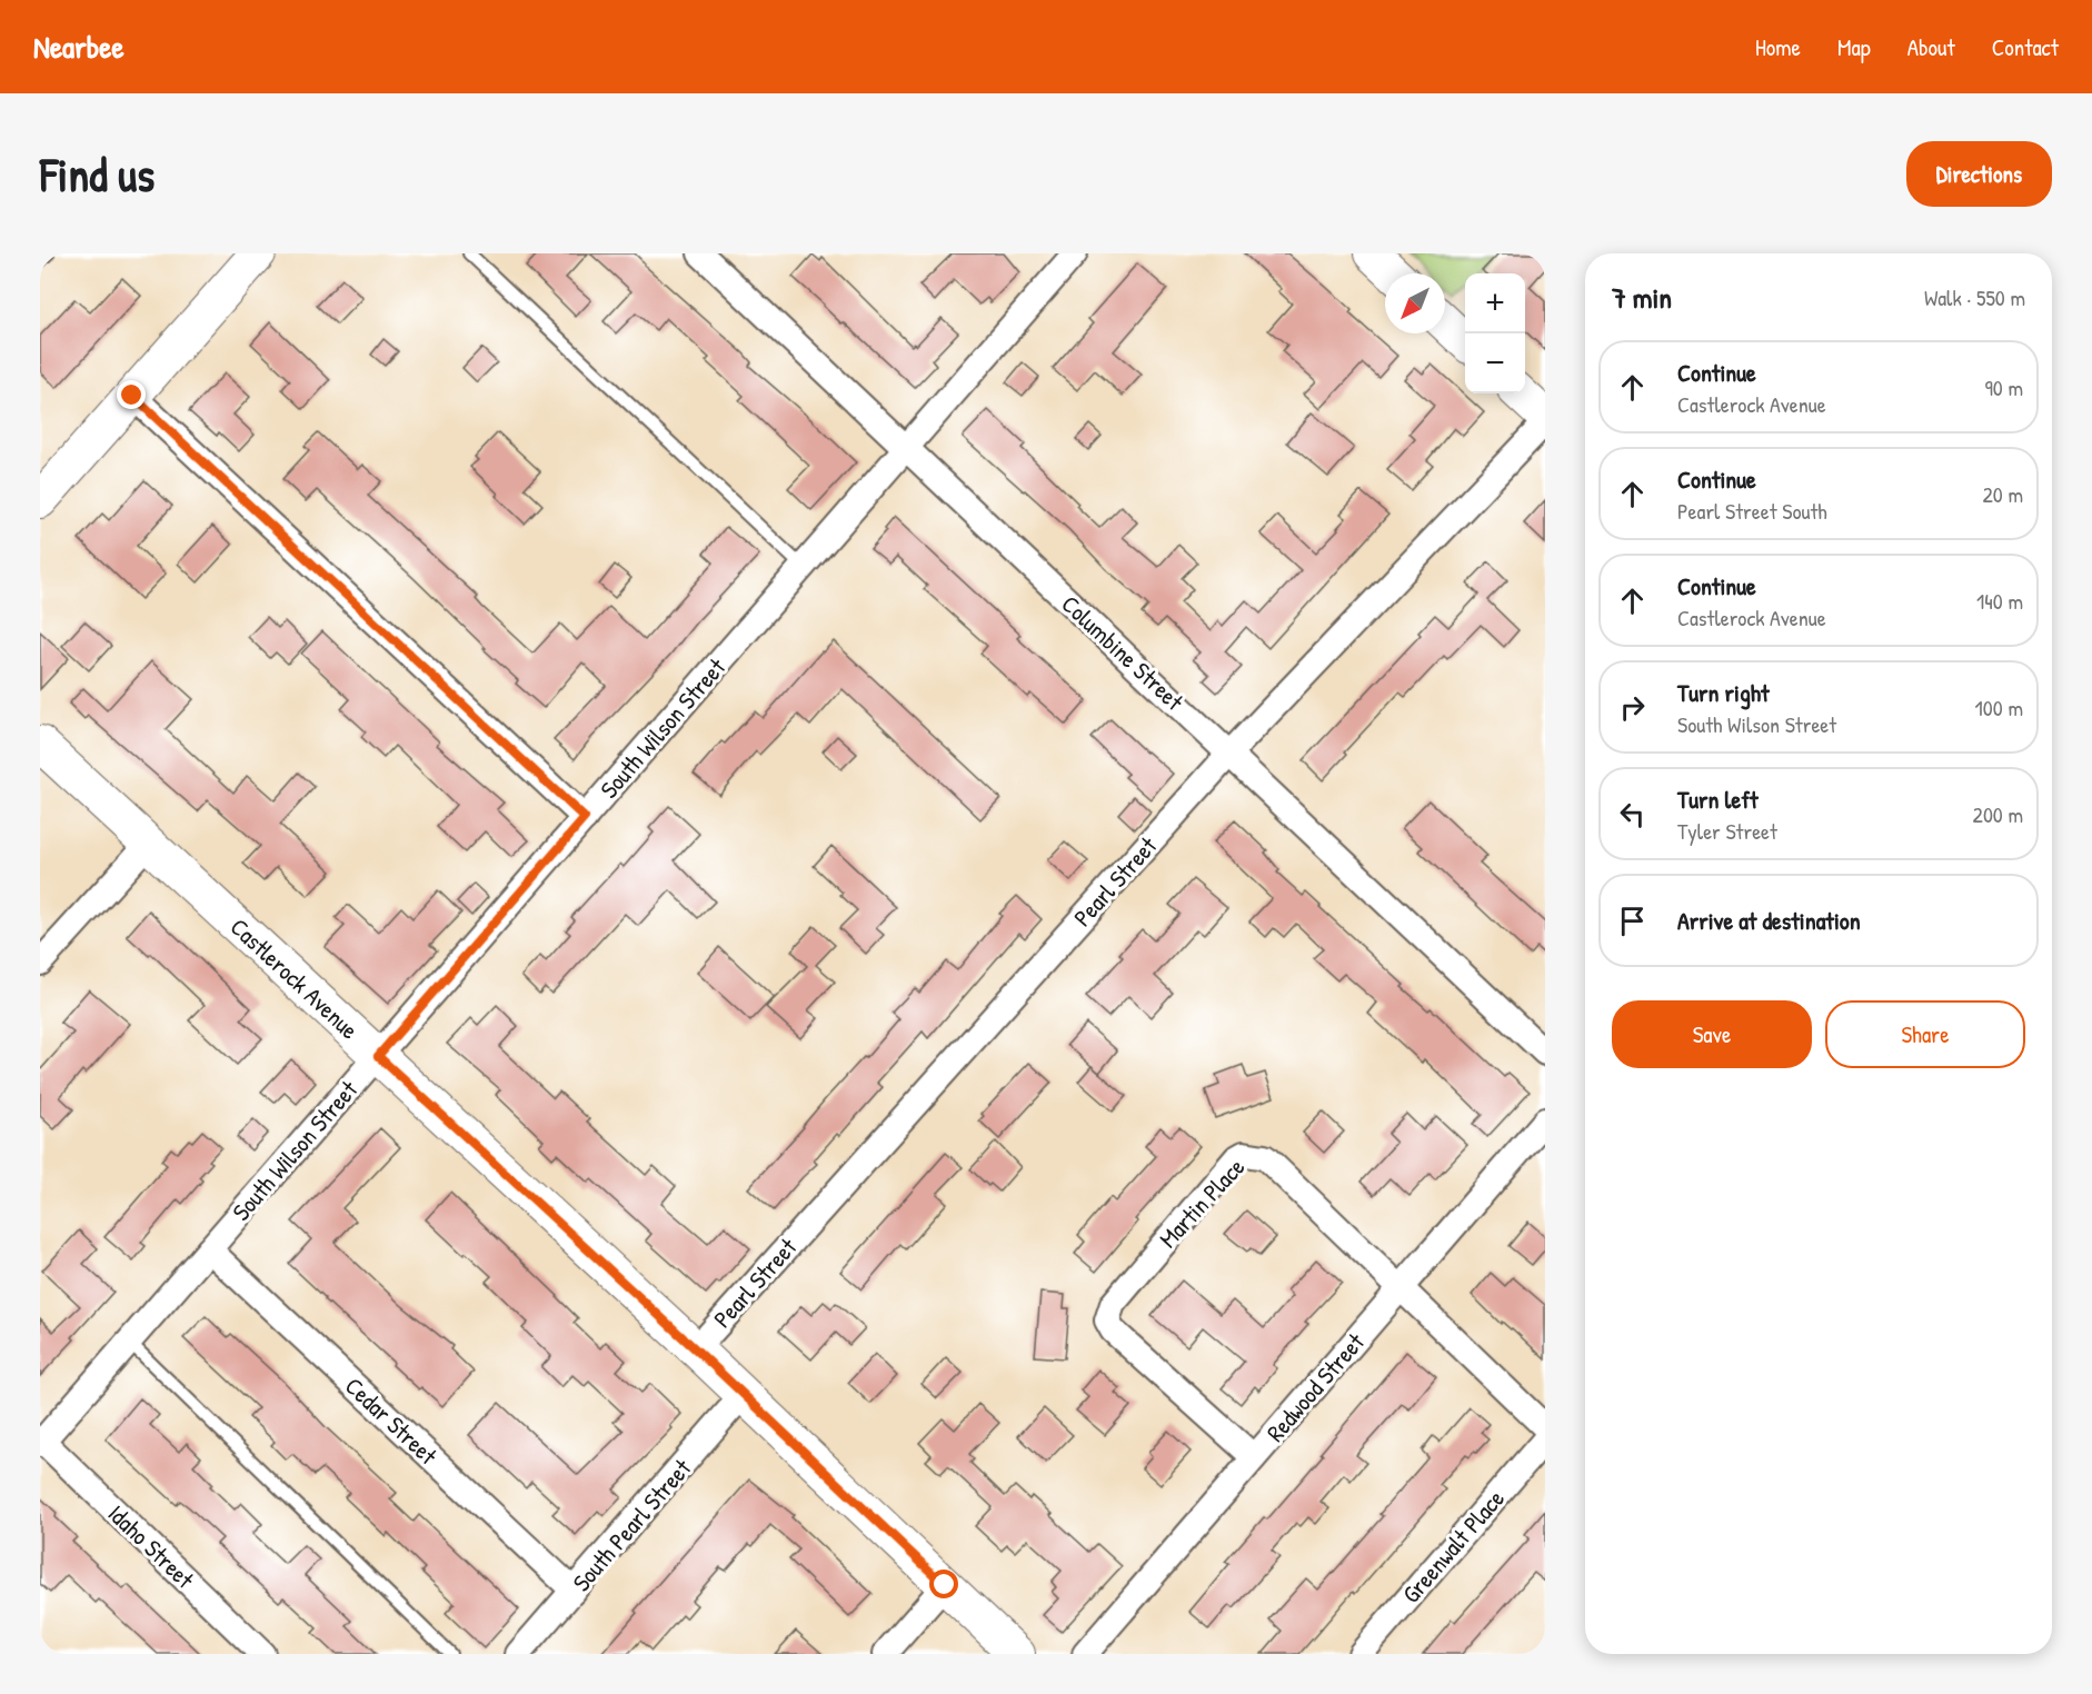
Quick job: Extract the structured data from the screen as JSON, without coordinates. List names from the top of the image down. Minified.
{"streets":{"street":["Columbine Street","South Wilson Street","Pearl Street","Castlerock Avenue","Martin Place","Redwood Street","Cedar Street","South Pearl Street","Idaho Street","Greenwalt Place"]},"crossings":[["Columbine Street","South Wilson Street"],["Columbine Street","Pearl Street"],["South Wilson Street","Castlerock Avenue"],["South Wilson Street","Cedar Street"],["South Wilson Street","Idaho Street"],["Pearl Street","Castlerock Avenue"],["Castlerock Avenue","South Pearl Street"],["Martin Place","Redwood Street"],["Cedar Street","South Pearl Street"]],"north":"bottom left","page":{"header":"Nearbee","nav":["Home","Map","About","Contact"],"buttons":["Directions",["Save","Share"]],"title":"Find us","heading":["7 min","Walk · 550 m"],"map_buttons":["+","−"],"list":[["Continue","Castlerock Avenue","90 m"],["Continue","Pearl Street South","20 m"],["Continue","Castlerock Avenue","140 m"],["Turn right","South Wilson Street","100 m"],["Turn left","Tyler Street","200 m"],"Arrive at destination"]}}
